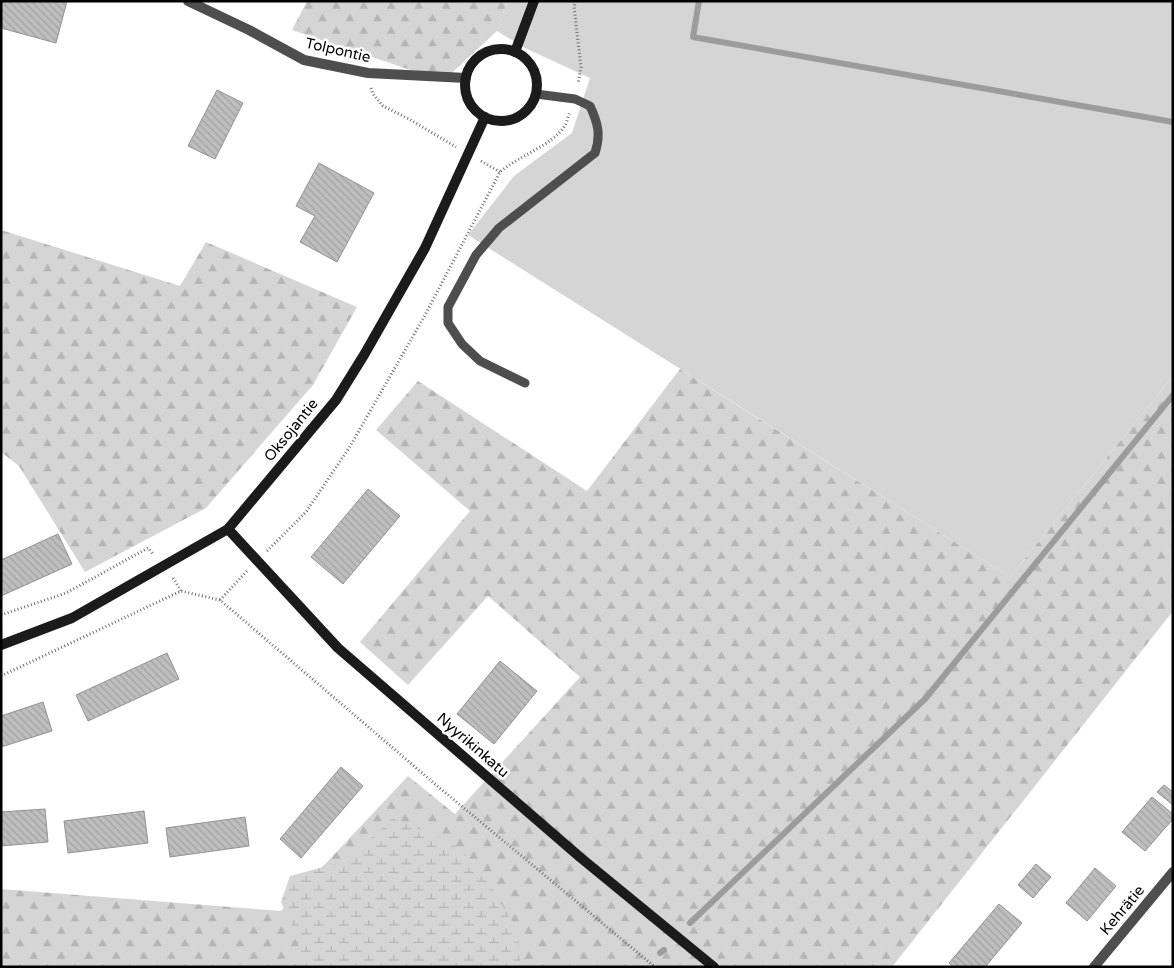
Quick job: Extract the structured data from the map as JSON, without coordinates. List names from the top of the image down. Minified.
{"streets":{"street":["Tolpontie","Oksojantie","Nyyrikinkatu","Kehrätie"]},"crossings":[["Tolpontie","Oksojantie"],["Oksojantie","Nyyrikinkatu"]]}
